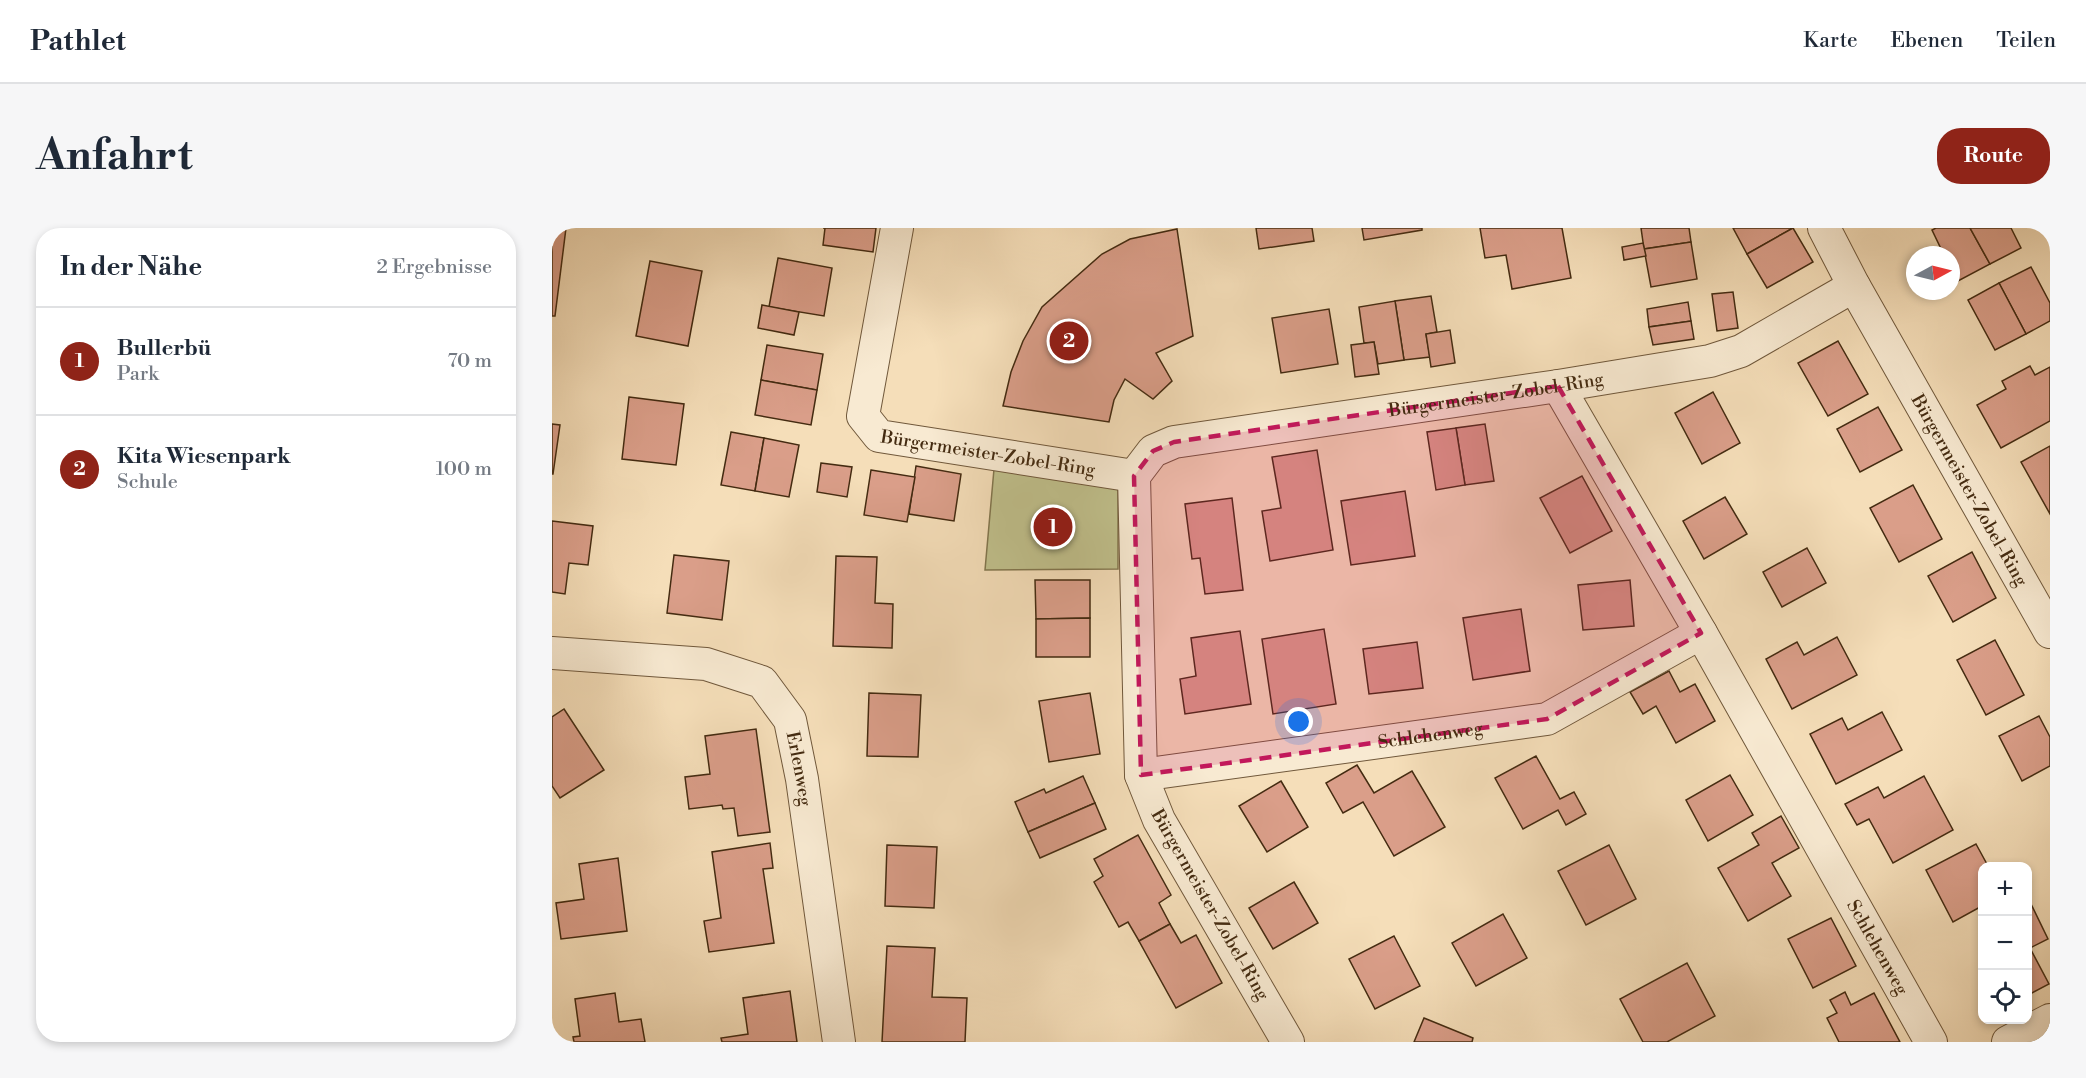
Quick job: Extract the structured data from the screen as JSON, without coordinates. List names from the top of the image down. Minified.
{"streets":{"street":["Bürgermeister-Zobel-Ring","Schlehenweg","Erlenweg"]},"crossings":[["Bürgermeister-Zobel-Ring","Schlehenweg"]],"north":"right","page":{"header":"Pathlet","nav":["Karte","Ebenen","Teilen"],"buttons":"Route","title":"Anfahrt","heading":["In der Nähe","2 Ergebnisse"],"list":[{"mark":"1","name":"Bullerbü","note":"Park","value":"70 m"},{"mark":"2","name":"Kita Wiesenpark","note":"Schule","value":"100 m"}],"pins":["2","1"],"map_buttons":["+","−"]}}
